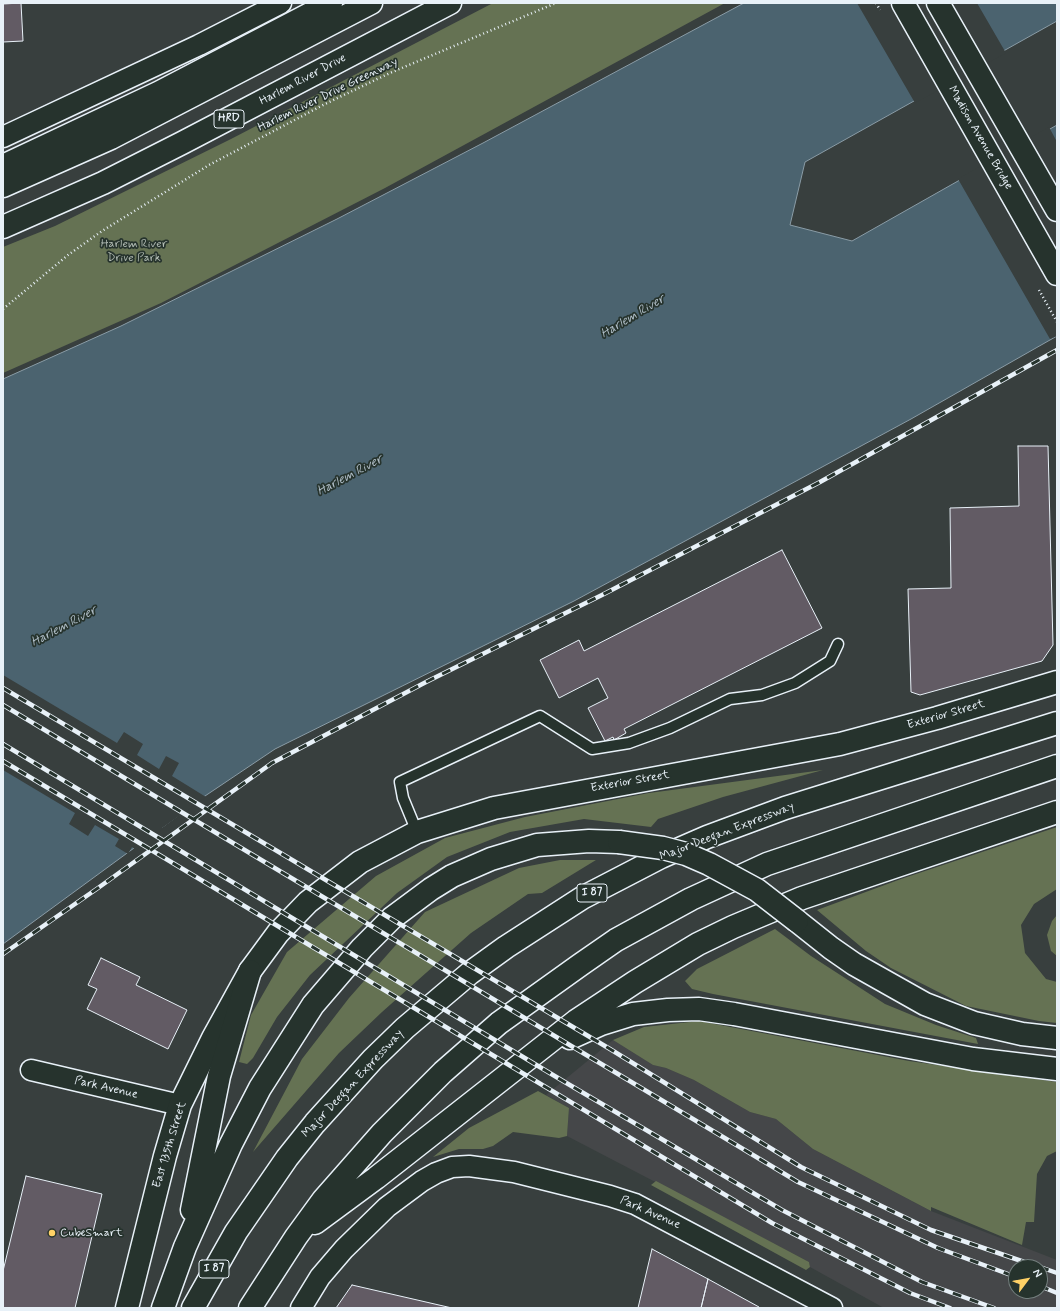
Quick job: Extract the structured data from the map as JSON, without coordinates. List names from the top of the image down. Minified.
{"streets":{"main road":["Harlem River Drive","HRD","Madison Avenue Bridge","Exterior Street","Major Deegan Expressway","I 87","East 135th Street"],"street":["Park Avenue"],"path":["Harlem River Drive Greenway"]},"crossings":[["Exterior Street","East 135th Street"],["Park Avenue","East 135th Street"]],"water":["Harlem River"],"parks":["Harlem River Drive Park"],"places":["CubeSmart"],"north":"top right"}
